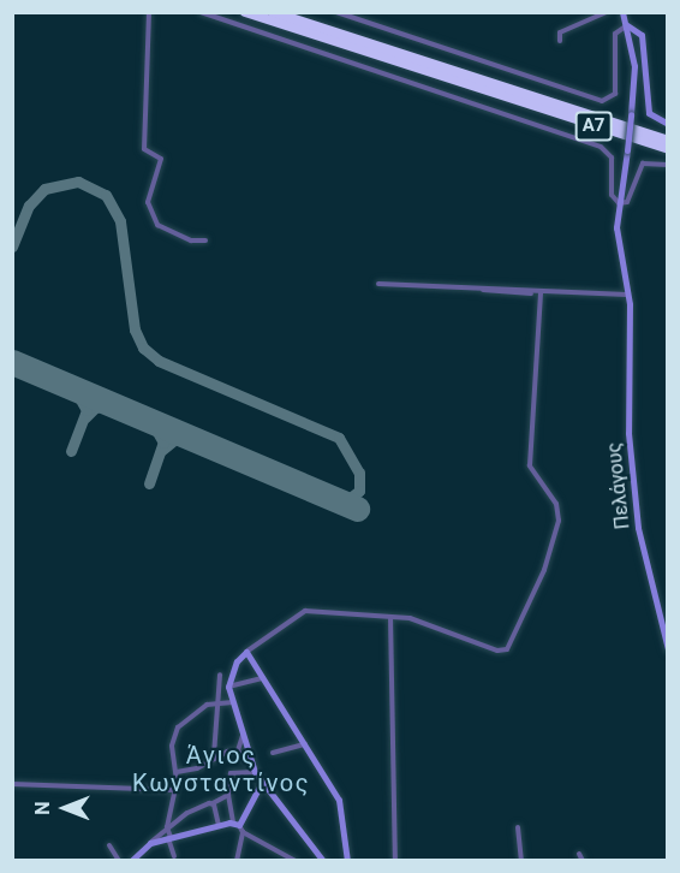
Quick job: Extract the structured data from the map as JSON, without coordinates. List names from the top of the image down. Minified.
{"streets":{"highway":["Α7"],"street":["Πελάγους"]},"districts":["Άγιος Κωνσταντίνος"],"north":"left"}
